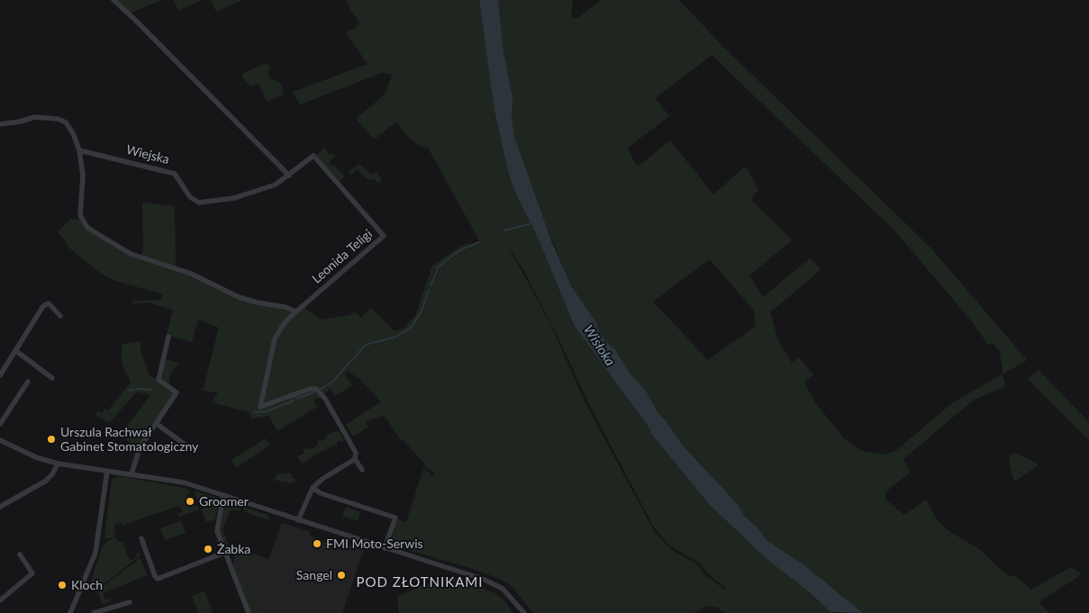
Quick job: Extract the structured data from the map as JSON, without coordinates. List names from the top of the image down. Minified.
{"streets":{"street":["Wiejska","Leonida Teligi"]},"crossings":[["Wiejska","Leonida Teligi"]],"districts":["POD ZŁOTNIKAMI"],"water":["Wisłoka"],"places":["Urszula Rachwał Gabinet Stomatologiczny","Groomer","FMI Moto-Serwis","Żabka","Sangel","Kloch"]}
